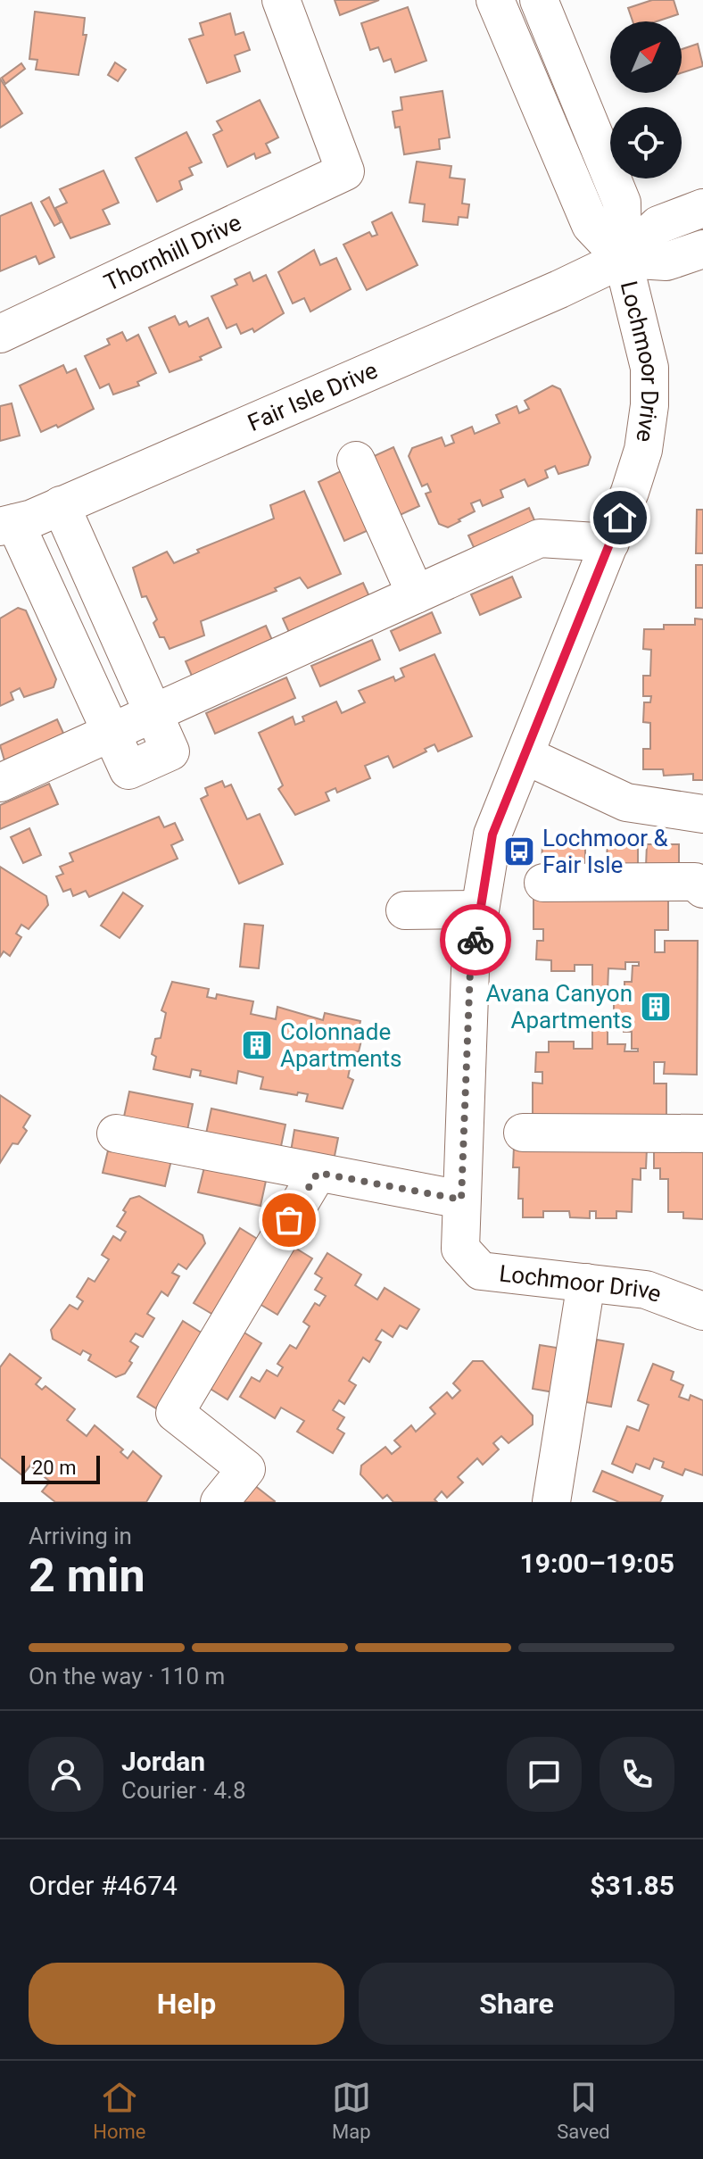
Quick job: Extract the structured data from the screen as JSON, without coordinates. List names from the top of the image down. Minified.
{"streets":{"street":["Thornhill Drive","Lochmoor Drive","Fair Isle Drive"]},"crossings":[["Lochmoor Drive","Fair Isle Drive"]],"places":{"bus stop":["Lochmoor & Fair Isle"],"building":["Avana Canyon Apartments","Colonnade Apartments"]},"scale_bar":"20 m","north":"top right","page":{"scale":"20 m","heading":["2 min","Arriving in","19:00–19:05"],"panel":["Jordan","Courier · 4.8","Order #4674","$31.85"],"bar":"On the way · 110 m","buttons":["Help","Share"],"tabs":["Home","Map","Saved"]}}
